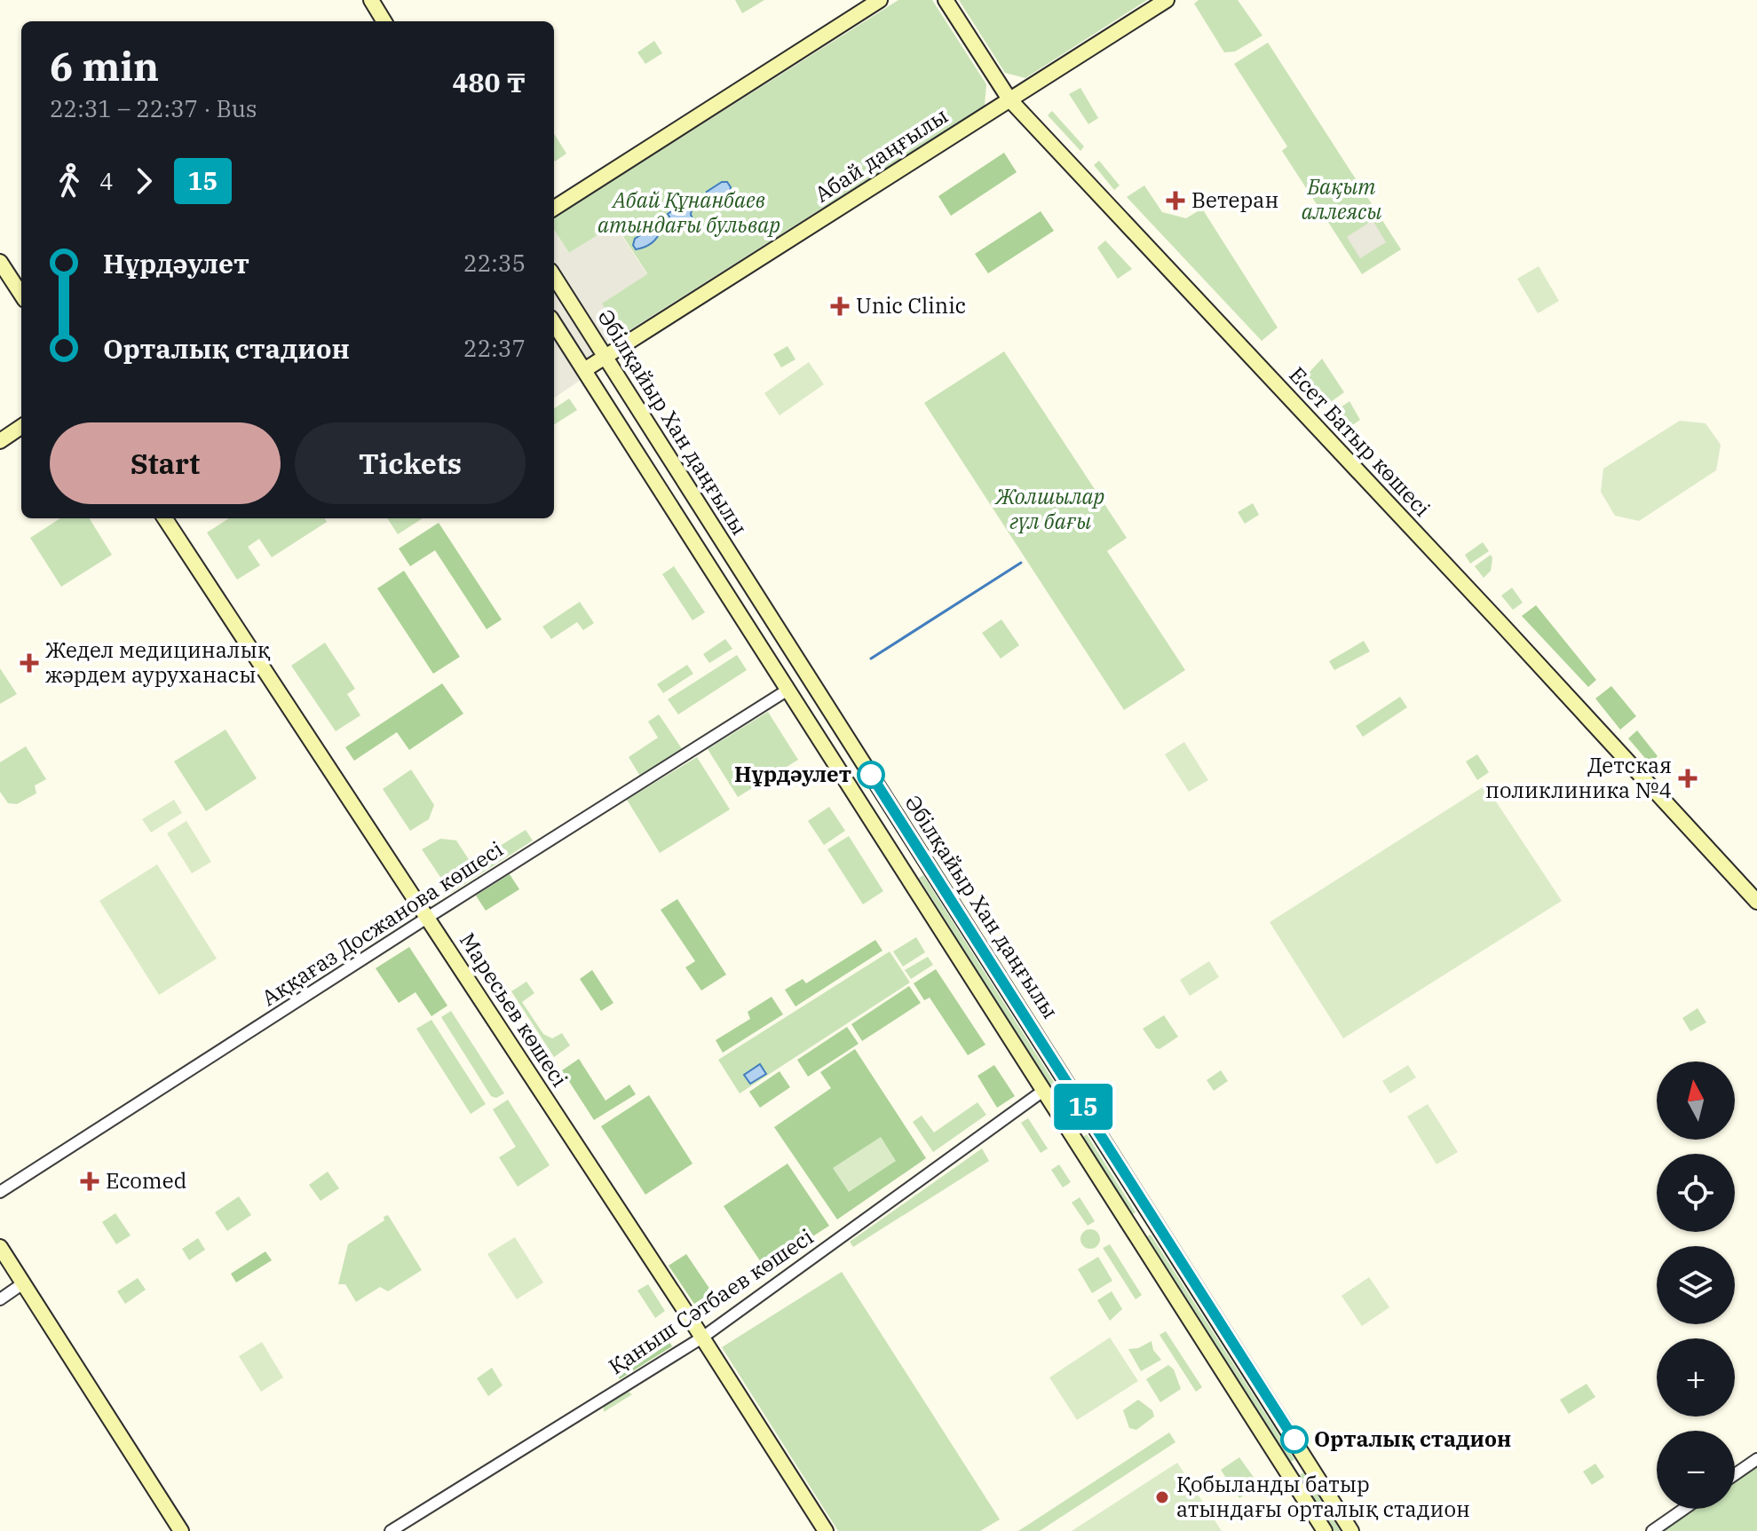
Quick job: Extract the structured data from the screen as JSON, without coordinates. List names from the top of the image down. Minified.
{"streets":{"main road":["Абай даңғылы","Әбілқайыр Хан даңғылы","Есет Батыр көшесі","Маресьев көшесі"],"street":["Аққағаз Досжанова көшесі","Қаныш Сәтбаев көшесі"]},"crossings":[["Абай даңғылы","Әбілқайыр Хан даңғылы"],["Абай даңғылы","Есет Батыр көшесі"],["Аққағаз Досжанова көшесі","Маресьев көшесі"],["Маресьев көшесі","Қаныш Сәтбаев көшесі"]],"parks":["Бақыт аллеясы","Абай Құнанбаев атындағы бульвар","Жолшылар гүл бағы"],"places":{"health":["Ветеран","Unic Clinic","Жедел медициналық жәрдем ауруханасы","Детская поликлиника №4","Ecomed"],"other":["Нұрдәулет","Орталық стадион","Қобыланды батыр атындағы орталық стадион"]},"lines":["bus line 15"],"north":"top","page":{"on_map":"15","heading":["6 min","22:31 – 22:37 · Bus","480 ₸"],"legs":["4","15"],"list":[{"name":"Нұрдәулет","value":"22:35"},{"name":"Орталық стадион","value":"22:37"}],"buttons":["Start","Tickets"],"map_buttons":["+","−"]}}
